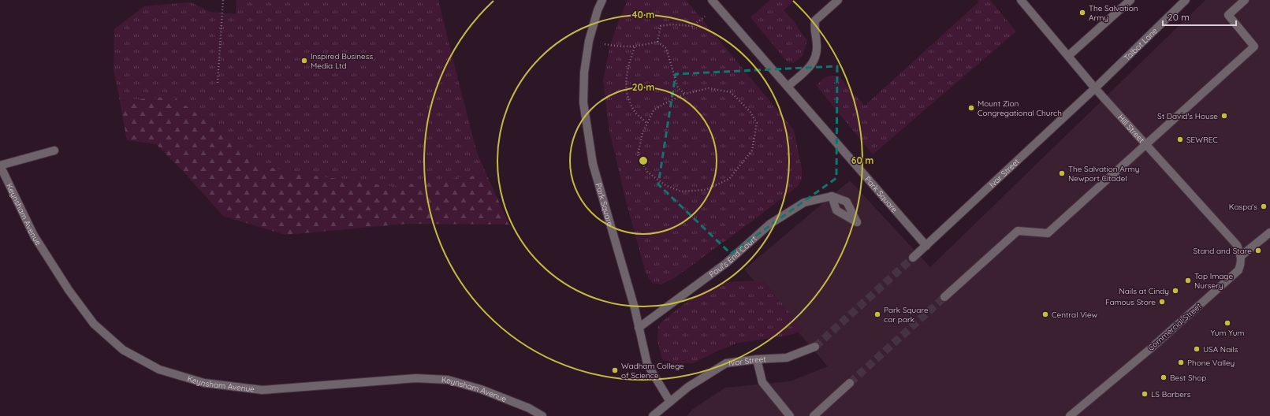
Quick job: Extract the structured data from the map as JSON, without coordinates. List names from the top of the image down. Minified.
{"streets":{"street":["Talbot Lane","Hill Street","Ivor Street","Park Square","Keynsham Avenue","Paul's End Court","Commercial Street"]},"crossings":[["Talbot Lane","Hill Street"],["Talbot Lane","Ivor Street"],["Hill Street","Ivor Street"],["Hill Street","Commercial Street"],["Ivor Street","Park Square"],["Park Square","Paul's End Court"]],"places":["The Salvation Army","Inspired Business Media Ltd","Mount Zion Congregational Church","St David's House","SEWREC","The Salvation Army Newport Citadel","Kaspa's","Stand and Stare","Top Image Nursery","Nails at Cindy","Famous Store","Park Square car park","Central View","Yum Yum","USA Nails","Phone Valley","Wadham College of Science","Best Shop","LS Barbers"],"scale_bar":"20 m","rings":["40 m","20 m","60 m"]}
